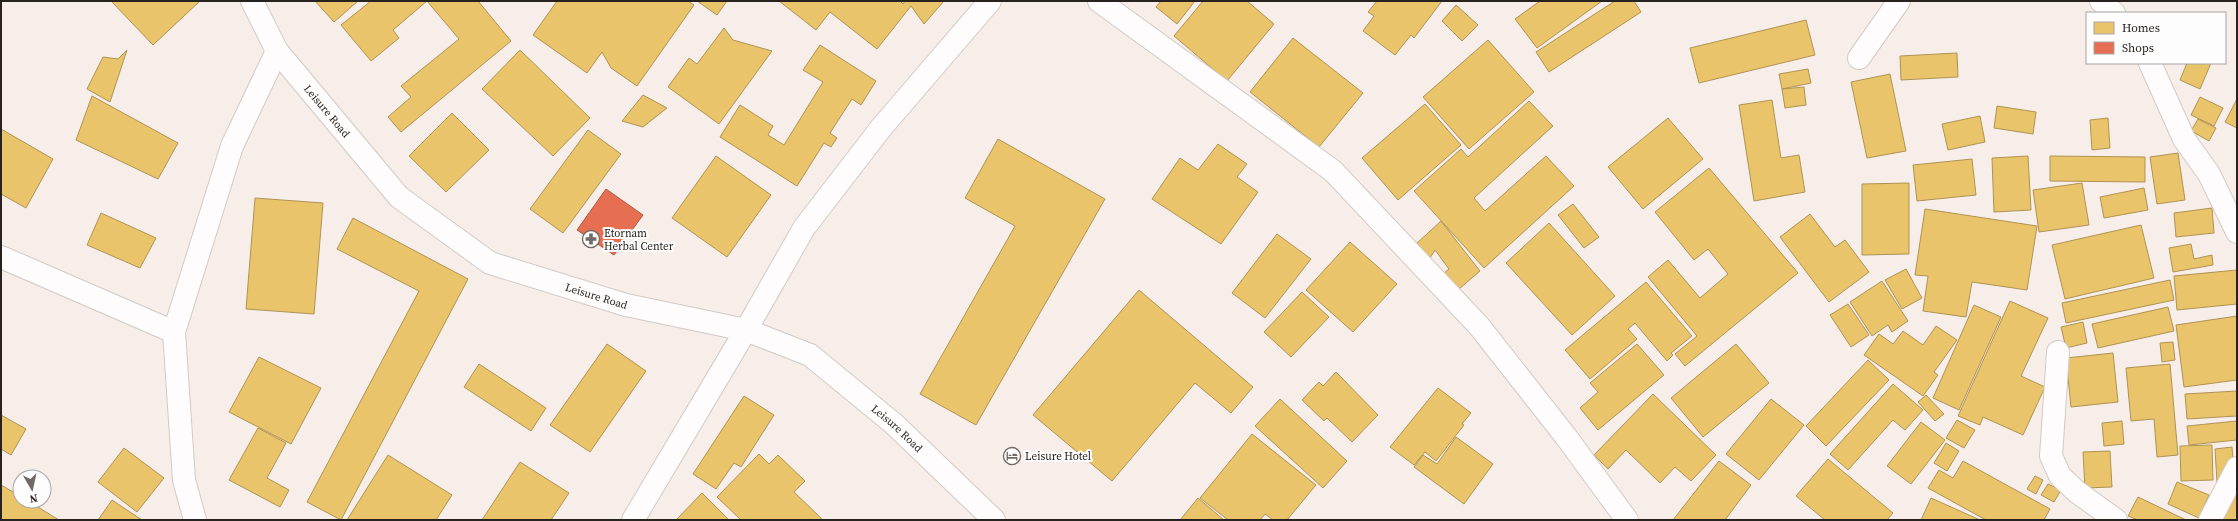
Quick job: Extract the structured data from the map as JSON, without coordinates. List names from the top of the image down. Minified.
{"streets":{"street":["Leisure Road"]},"places":{"pharmacy":["Etornam Herbal Center"],"hotel":["Leisure Hotel"]},"legend":["Homes","Shops"],"north":"bottom"}
